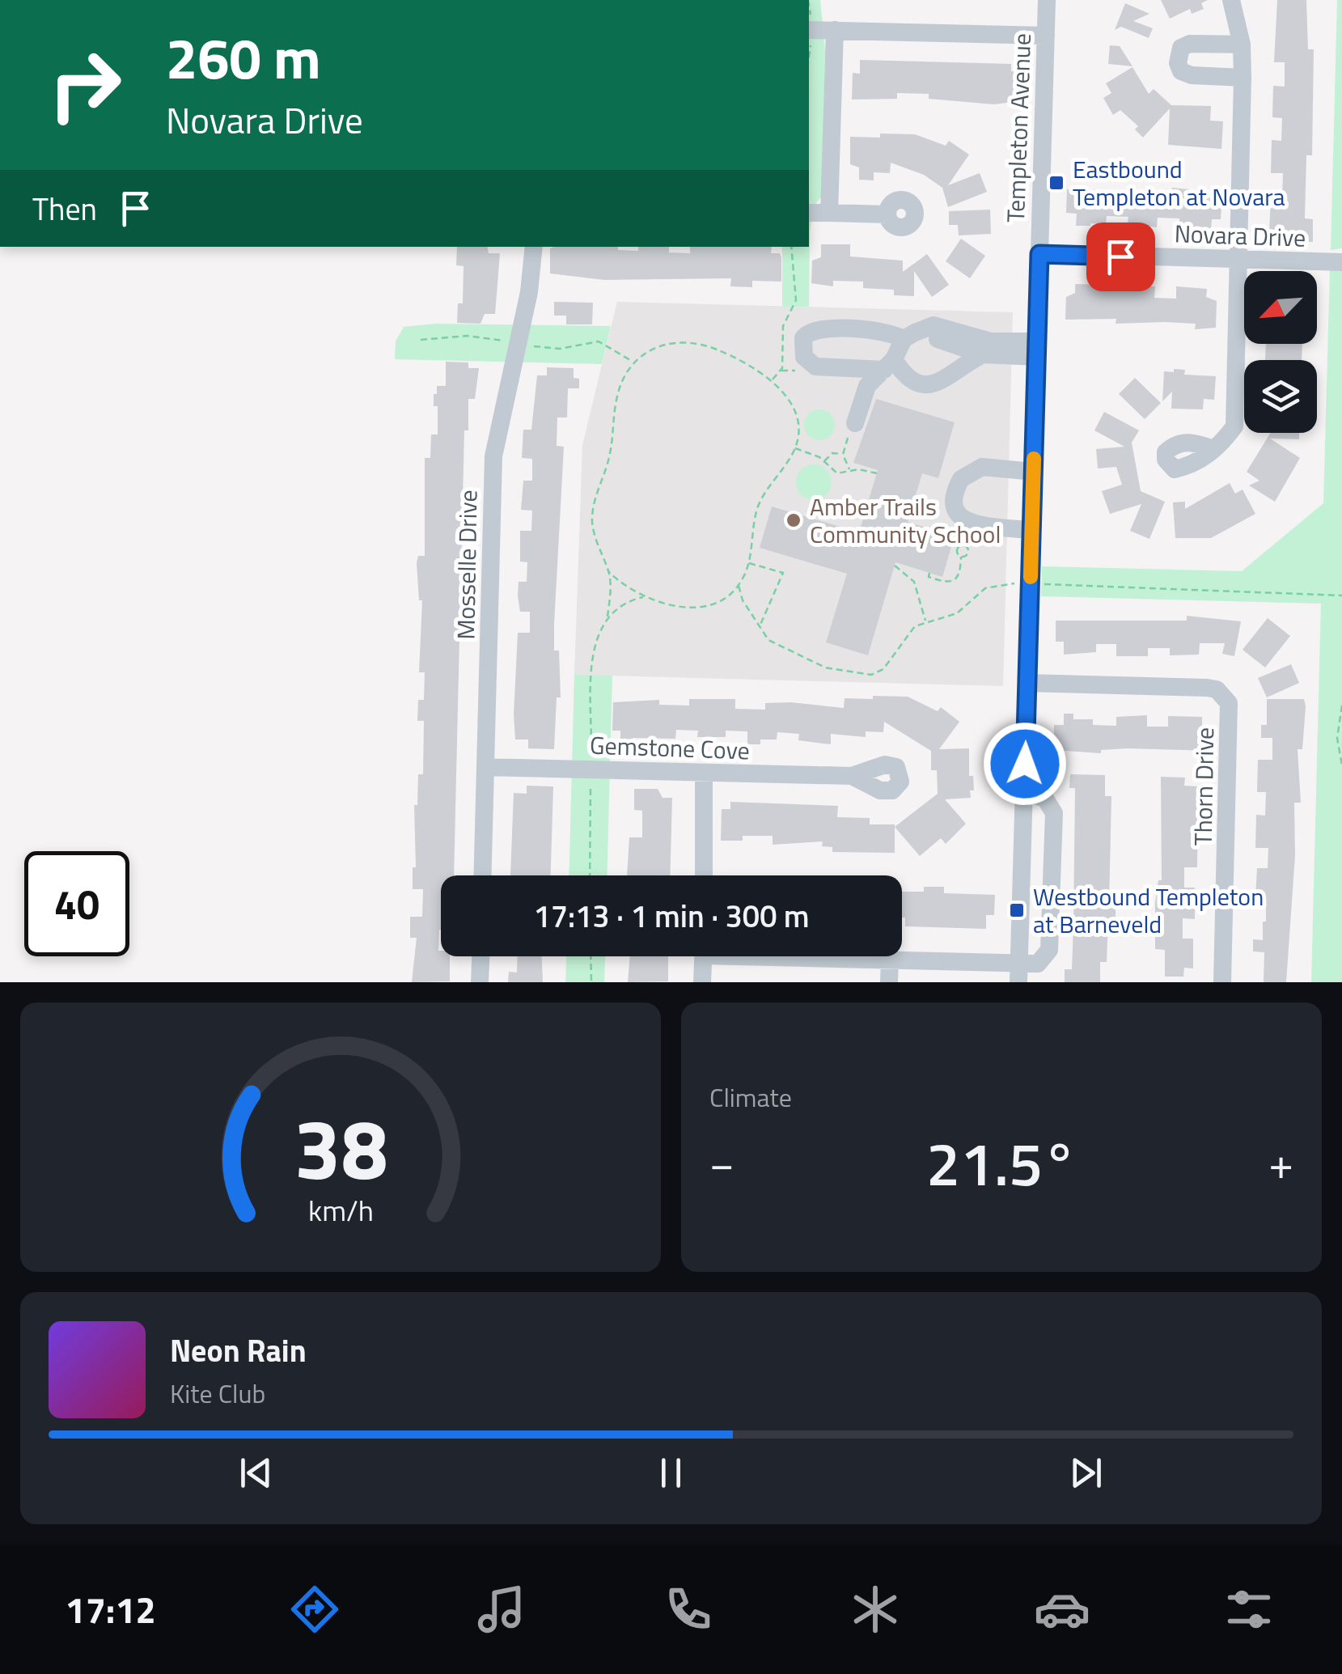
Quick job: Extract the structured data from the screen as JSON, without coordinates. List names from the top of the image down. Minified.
{"streets":{"street":["Templeton Avenue","Novara Drive","Mosselle Drive","Gemstone Cove","Thorn Drive"]},"crossings":[["Templeton Avenue","Novara Drive"],["Templeton Avenue","Thorn Drive"],["Mosselle Drive","Gemstone Cove"]],"places":{"transit":["Eastbound Templeton at Novara","Westbound Templeton at Barneveld"],"other":["Amber Trails Community School"]},"north":"bottom left","page":{"turn":["260 m","Novara Drive"],"then":"Then","limit":"40","trip":"17:13 · 1 min · 300 m","tile":"Climate","heat":["−","21.5°","+"],"song":["Neon Rain","Kite Club"],"tabs":"17:12","gauge":["38","km/h"]}}
